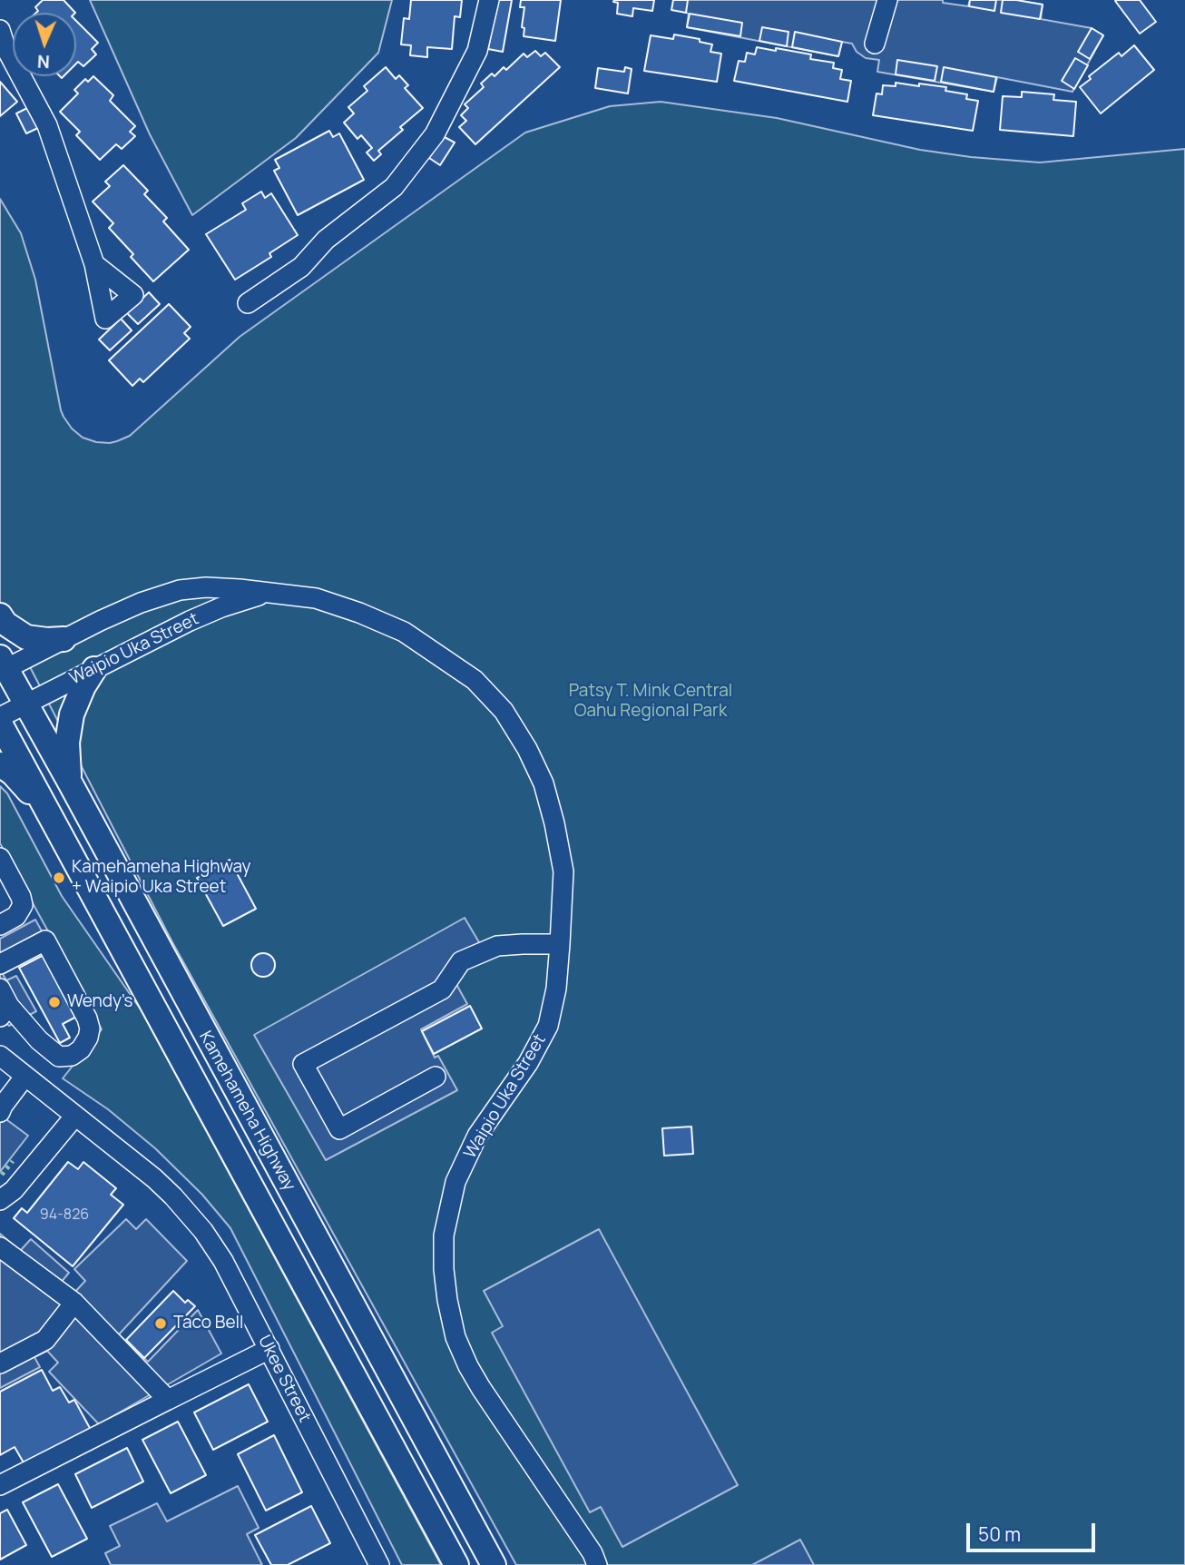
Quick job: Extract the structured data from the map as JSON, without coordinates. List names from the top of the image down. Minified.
{"streets":{"main road":["Kamehameha Highway"],"street":["Waipio Uka Street","Ukee Street"]},"crossings":[["Waipio Uka Street","Kamehameha Highway"]],"parks":["Patsy T. Mink Central Oahu Regional Park"],"places":["Kamehameha Highway + Waipio Uka Street","Wendy's","Taco Bell"],"house_numbers":["94-826"],"scale_bar":"50 m","north":"bottom"}
